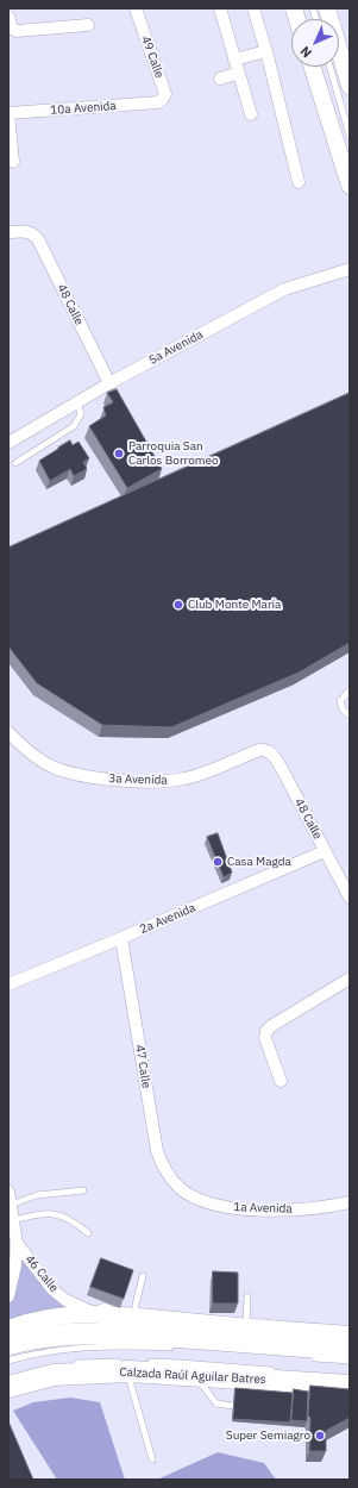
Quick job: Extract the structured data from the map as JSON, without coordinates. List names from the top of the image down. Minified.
{"streets":{"highway":["Calzada Raúl Aguilar Batres"],"street":["49 Calle","10a Avenida","48 Calle","5a Avenida","3a Avenida","2a Avenida","47 Calle","1a Avenida","46 Calle"]},"crossings":[["49 Calle","10a Avenida"],["48 Calle","5a Avenida"],["48 Calle","3a Avenida"],["48 Calle","2a Avenida"],["2a Avenida","47 Calle"],["47 Calle","1a Avenida"]],"places":["Parroquia San Carlos Borromeo","Club Monte María","Casa Magda","Super Semiagro"],"north":"bottom left"}
